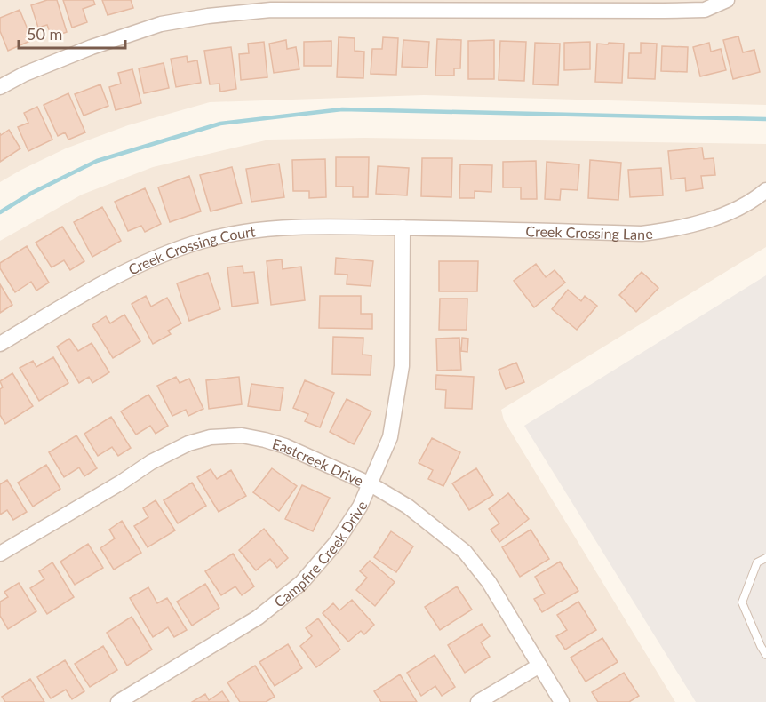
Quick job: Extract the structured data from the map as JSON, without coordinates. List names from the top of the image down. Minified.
{"streets":{"street":["Creek Crossing Lane","Creek Crossing Court","Eastcreek Drive","Campfire Creek Drive"]},"crossings":[["Creek Crossing Lane","Creek Crossing Court"],["Creek Crossing Lane","Campfire Creek Drive"],["Creek Crossing Court","Campfire Creek Drive"],["Eastcreek Drive","Campfire Creek Drive"]],"scale_bar":"50 m"}
